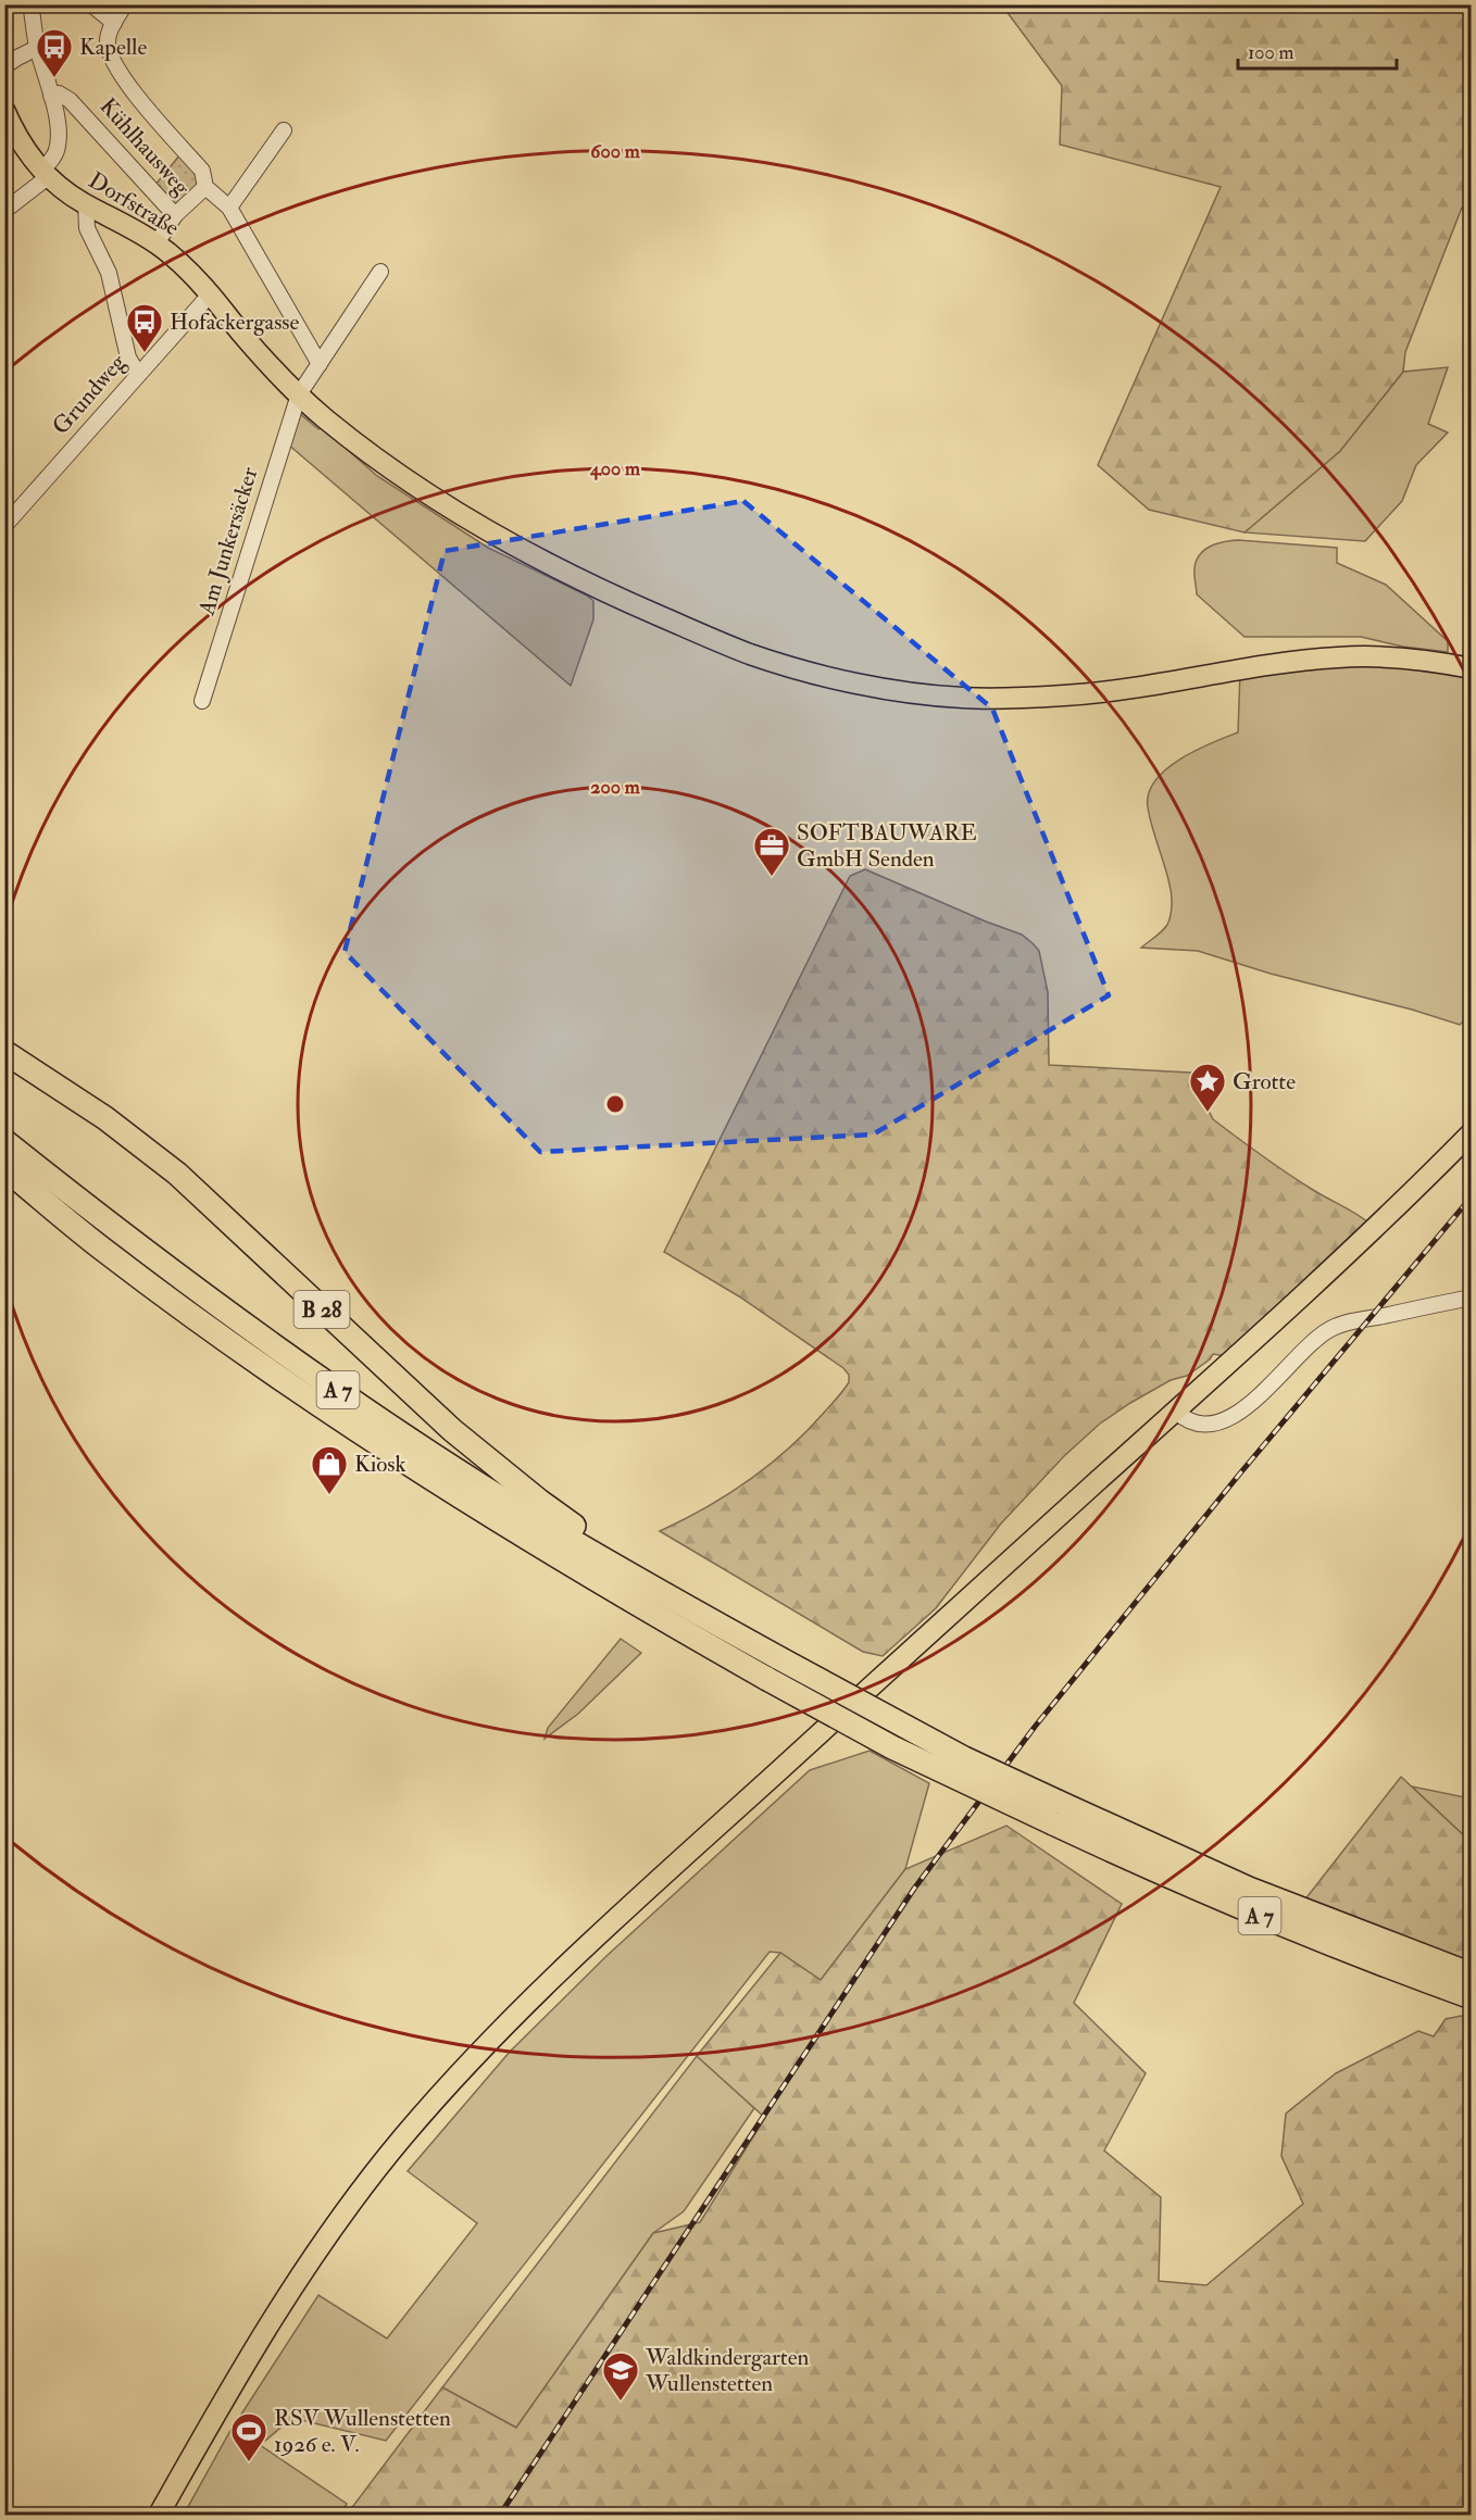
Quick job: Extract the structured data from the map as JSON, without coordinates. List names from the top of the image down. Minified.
{"streets":{"highway":["B 28","A 7"],"main road":["Dorfstraße"],"street":["Kühlhausweg","Grundweg","Am Junkersäcker"]},"crossings":[["Kühlhausweg","Dorfstraße"],["Dorfstraße","Grundweg"],["Dorfstraße","Am Junkersäcker"],["B 28","A 7"]],"places":{"bus stop":["Kapelle","Hofackergasse"],"office":["SOFTBAUWARE GmbH Senden"],"place":["Grotte"],"shop":["Kiosk"],"school or university":["Waldkindergarten Wullenstetten"],"sports":["RSV Wullenstetten 1926 e. V."]},"scale_bar":"100 m","rings":["600 m","400 m","200 m"]}
